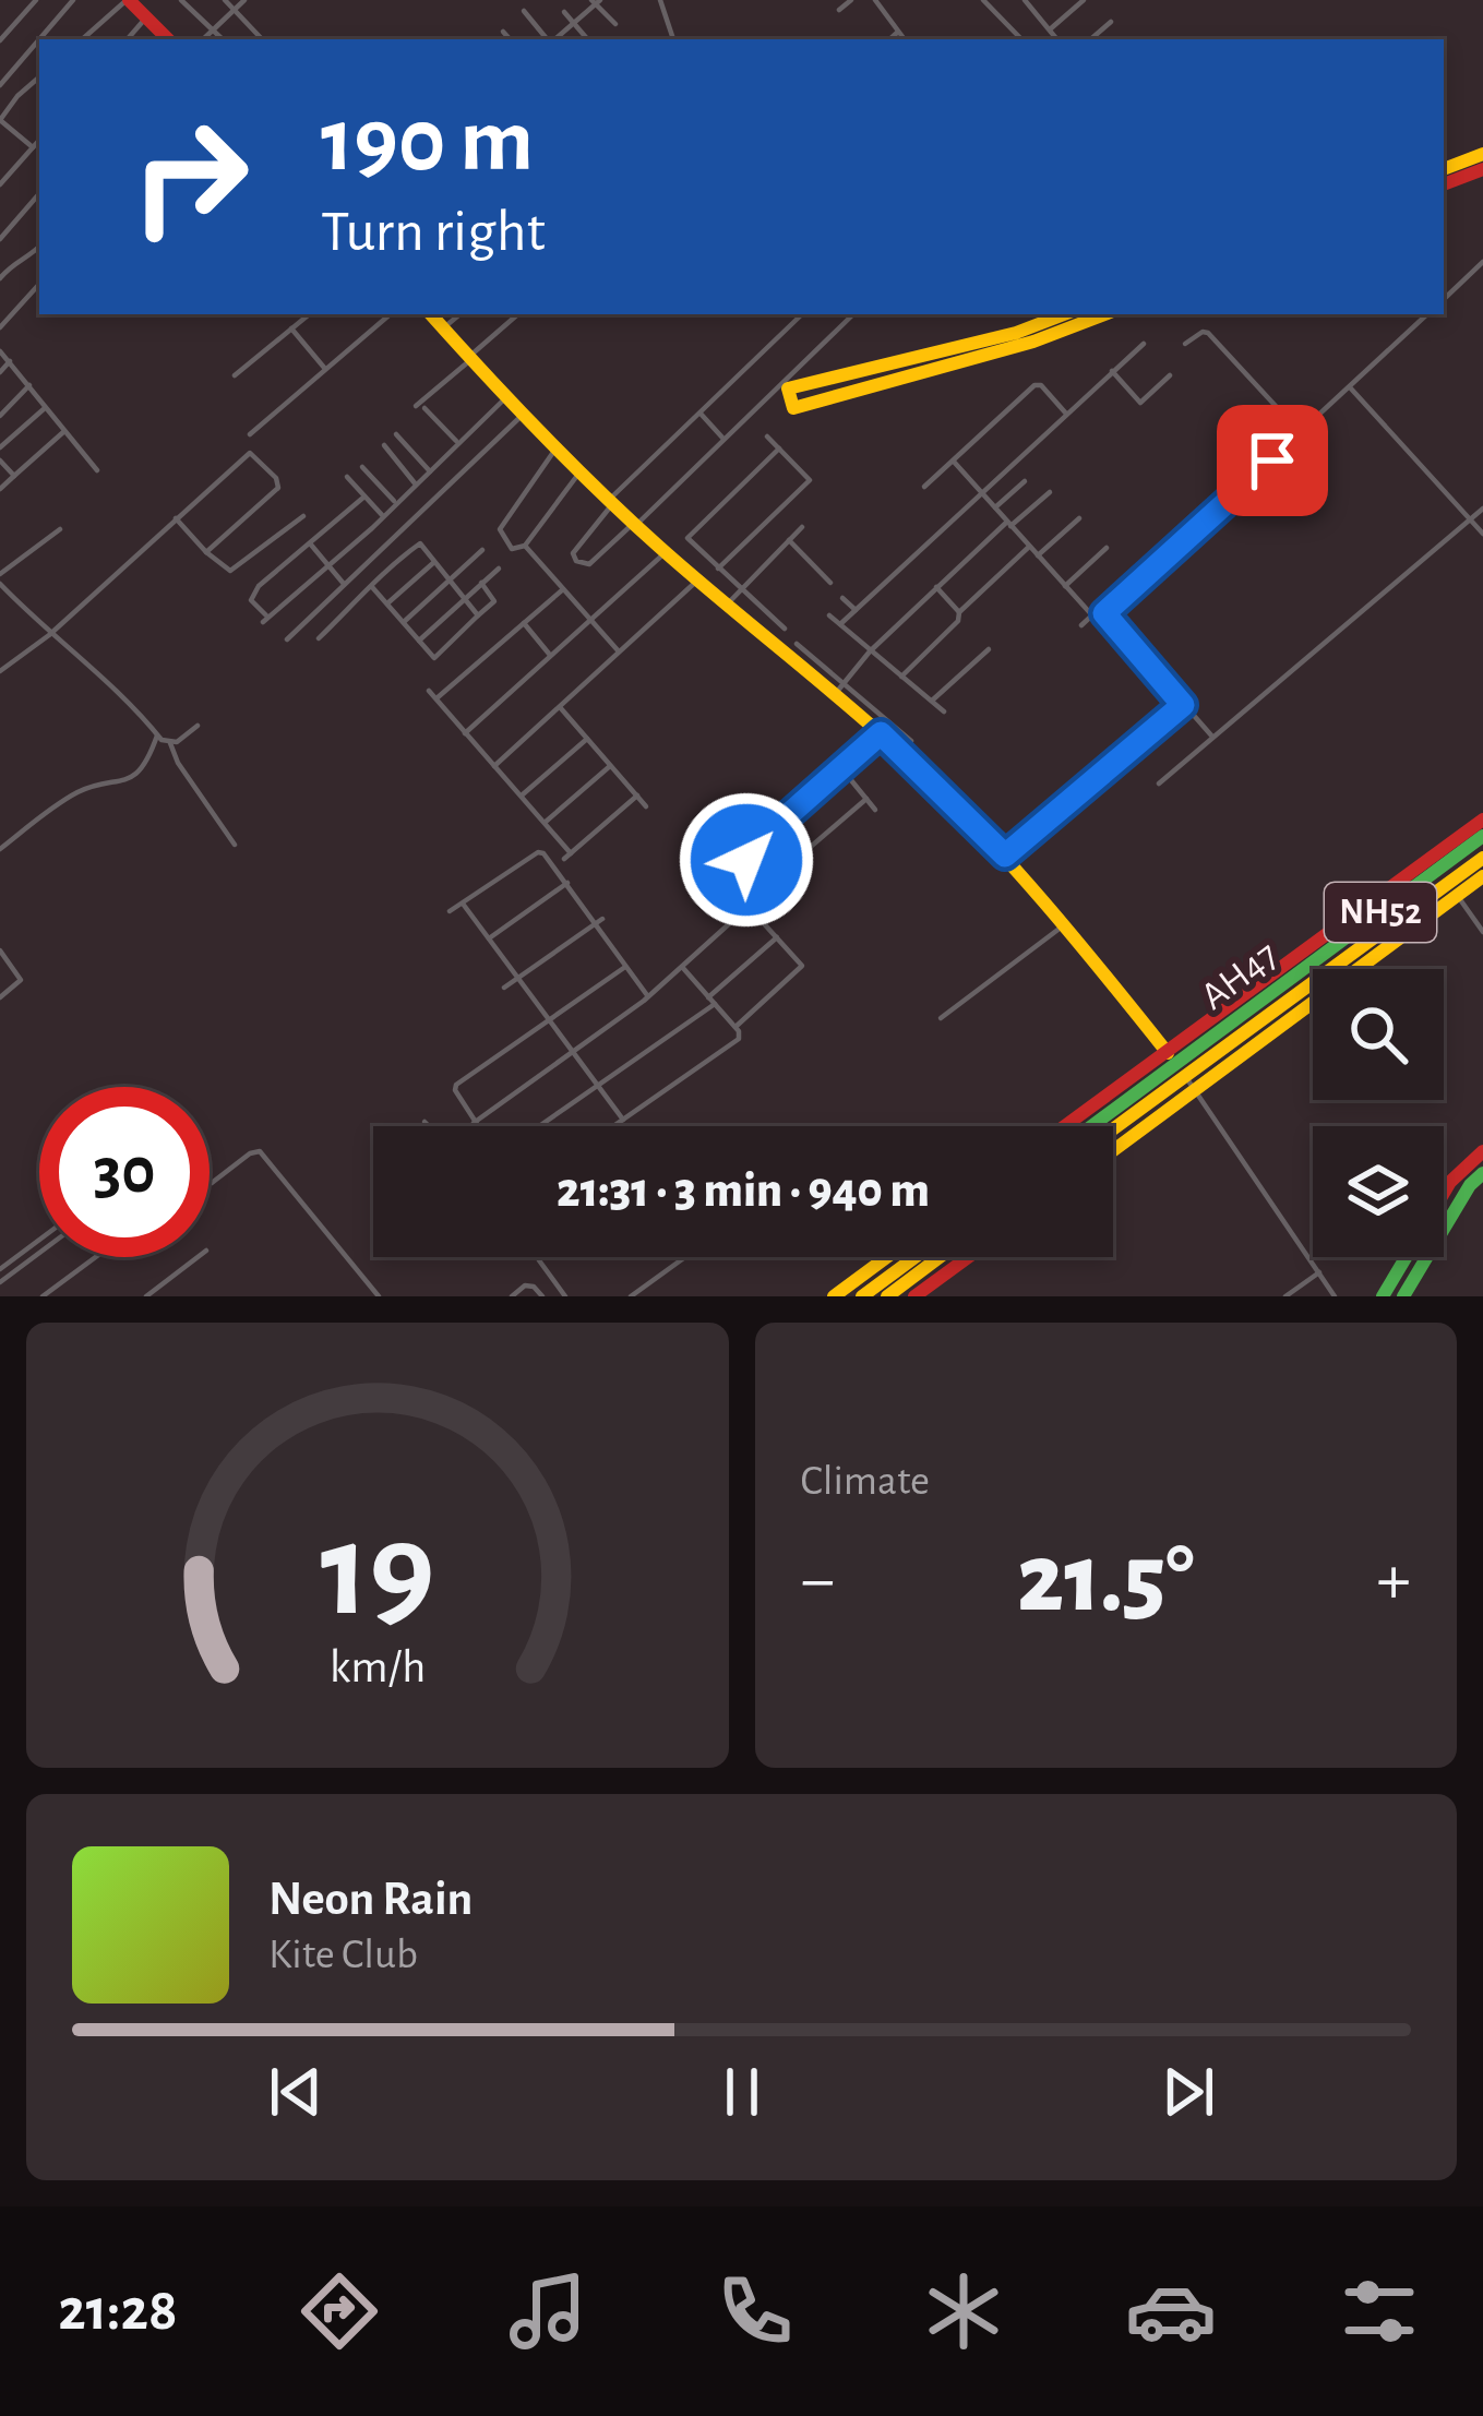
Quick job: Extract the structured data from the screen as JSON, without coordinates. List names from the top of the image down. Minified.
{"streets":{"main road":["NH52","AH47"]},"crossings":[["NH52","AH47"]],"page":{"turn":["190 m","Turn right"],"limit":"30","trip":"21:31 · 3 min · 940 m","tile":"Climate","heat":["−","21.5°","+"],"song":["Neon Rain","Kite Club"],"tabs":"21:28","gauge":["19","km/h"]}}
